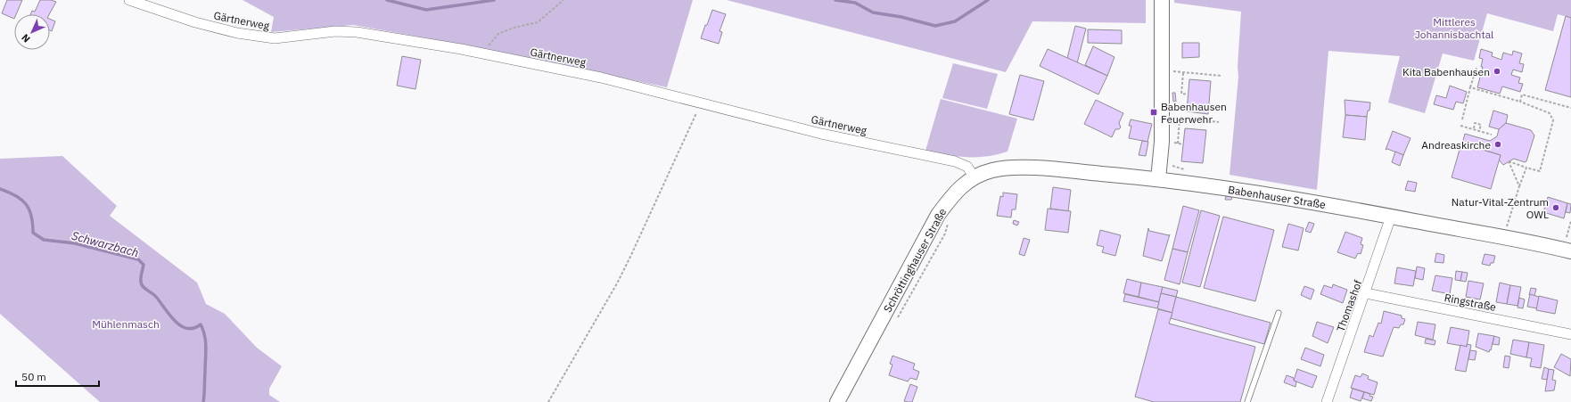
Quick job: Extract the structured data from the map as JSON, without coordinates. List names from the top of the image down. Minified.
{"streets":{"main road":["Babenhauser Straße","Schröttinghauser Straße"],"street":["Gärtnerweg","Ringstraße","Thomashof"]},"crossings":[["Gärtnerweg","Schröttinghauser Straße"],["Babenhauser Straße","Schröttinghauser Straße"],["Babenhauser Straße","Thomashof"],["Ringstraße","Thomashof"]],"water":["Schwarzbach"],"parks":["Mittleres Johannisbachtal","Mühlenmasch"],"places":{"other":["Kita Babenhausen","Andreaskirche","Natur-Vital-Zentrum OWL"],"transit":["Babenhausen Feuerwehr"]},"scale_bar":"50 m","north":"bottom left"}
